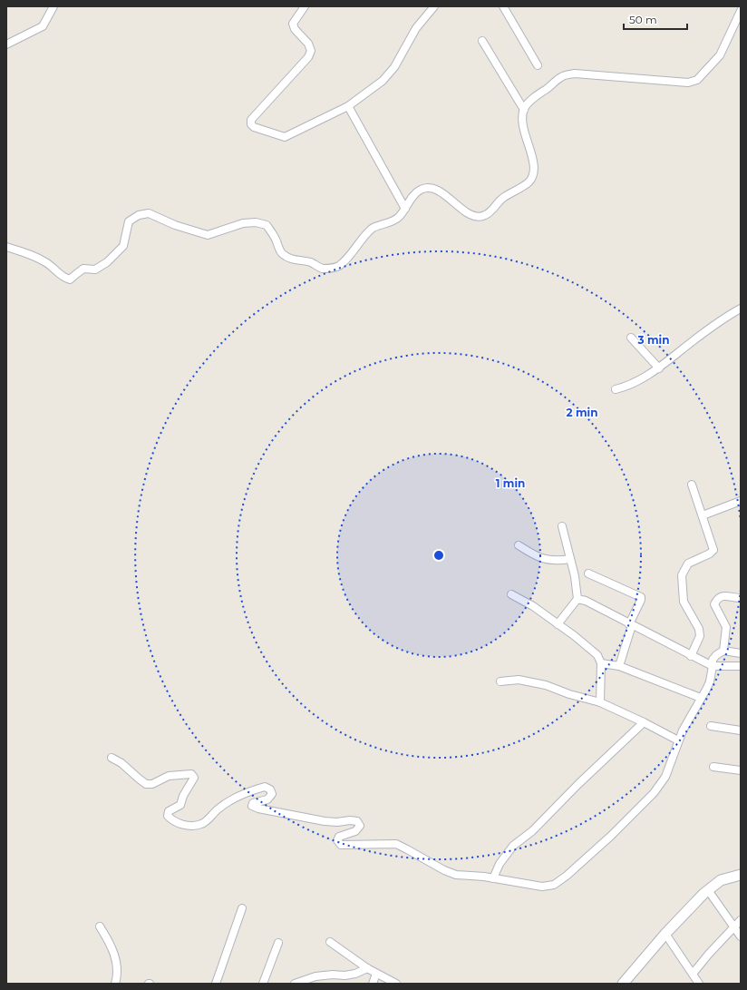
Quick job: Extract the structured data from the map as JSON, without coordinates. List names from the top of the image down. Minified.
{"scale_bar":"50 m","rings":["3 min","2 min","1 min"]}
